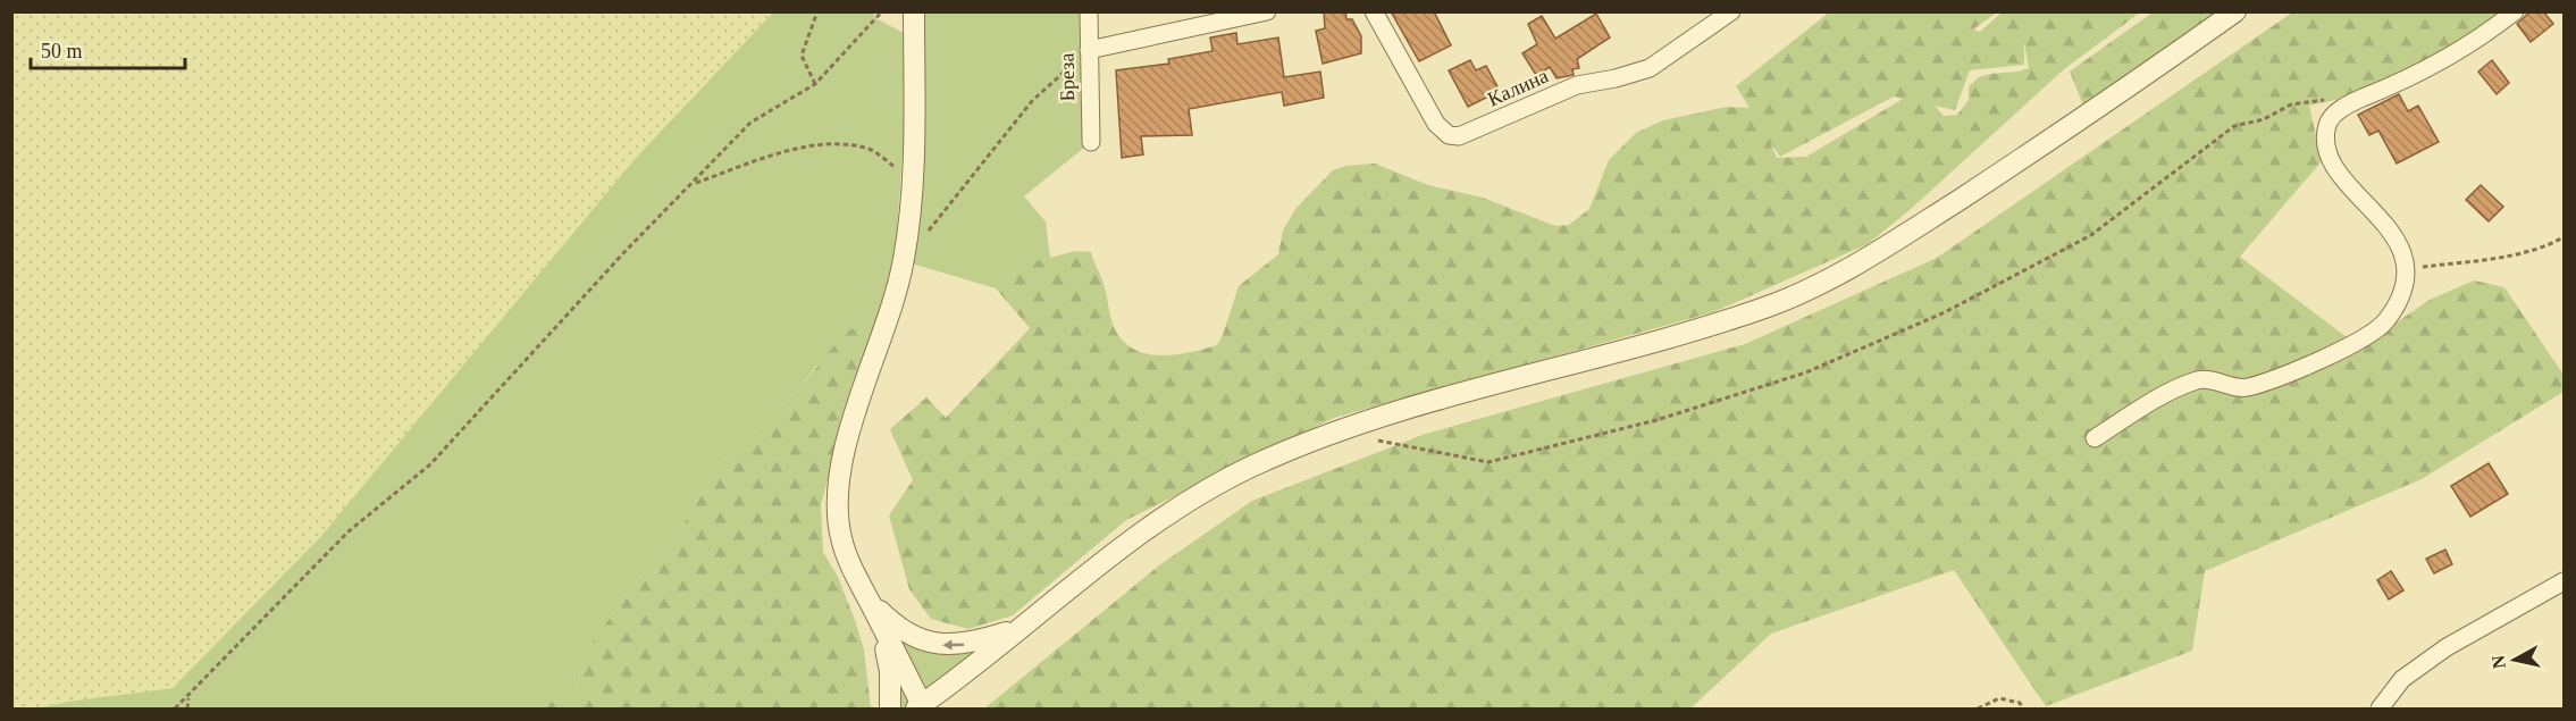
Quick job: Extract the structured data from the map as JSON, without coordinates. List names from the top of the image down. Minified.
{"streets":{"street":["Бреза","Калина"]},"scale_bar":"50 m","north":"left"}
